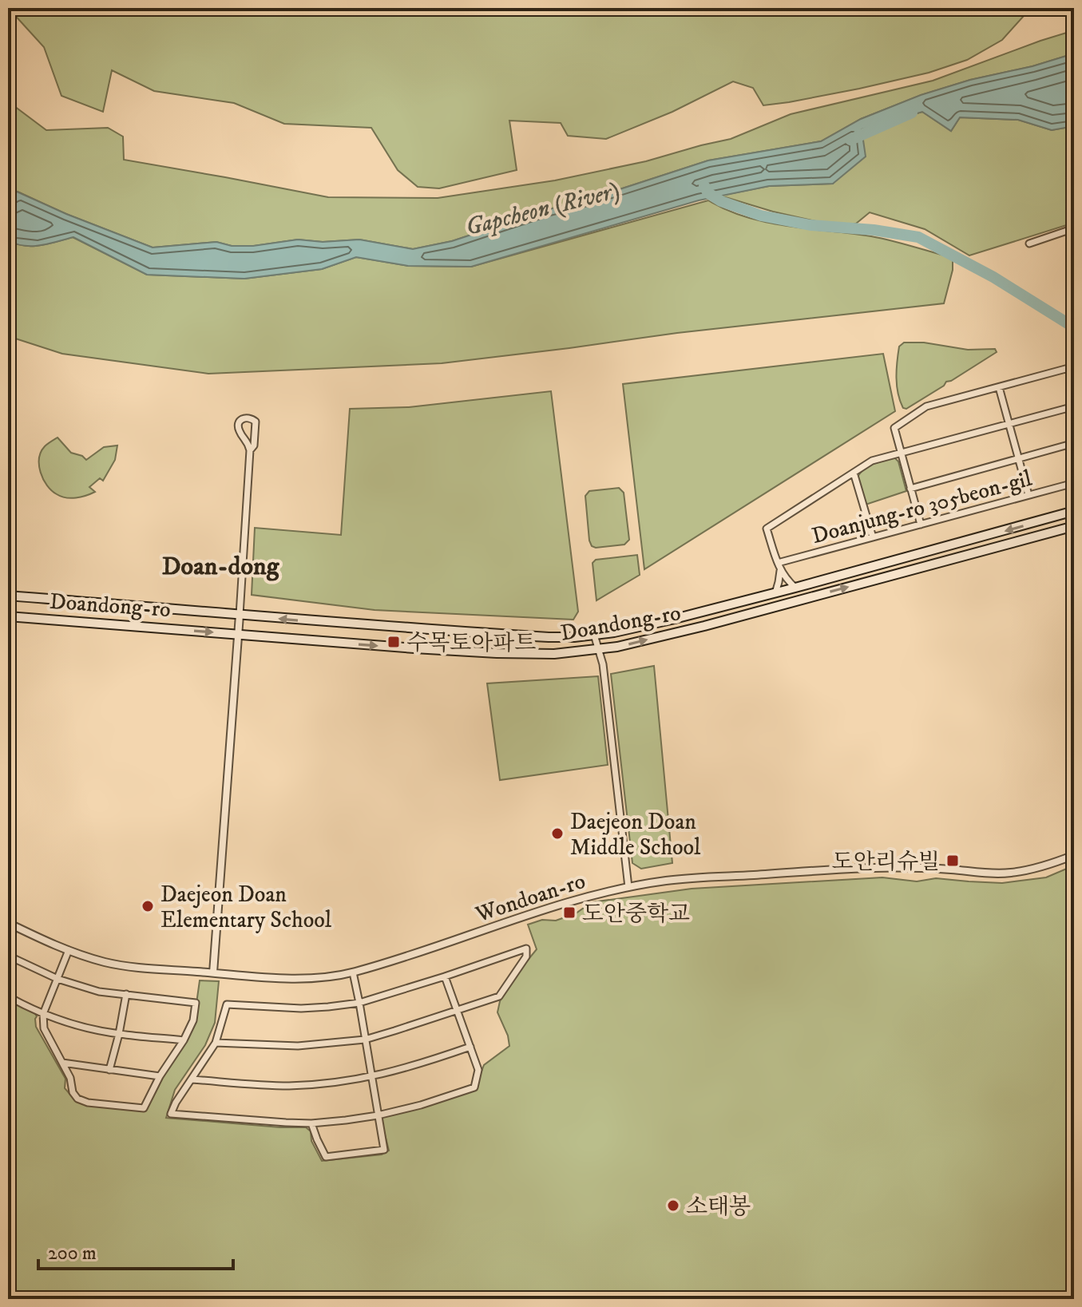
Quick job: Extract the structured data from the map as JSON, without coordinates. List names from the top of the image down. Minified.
{"streets":{"main road":["Doandong-ro"],"street":["Doanjung-ro 305beon-gil","Wondoan-ro"]},"districts":["Doan-dong"],"water":["Gapcheon (River)"],"places":{"transit":["수목토아파트","도안리슈빌","도안중학교"],"other":["Daejeon Doan Middle School","Daejeon Doan Elementary School","소태봉"]},"scale_bar":"200 m"}
